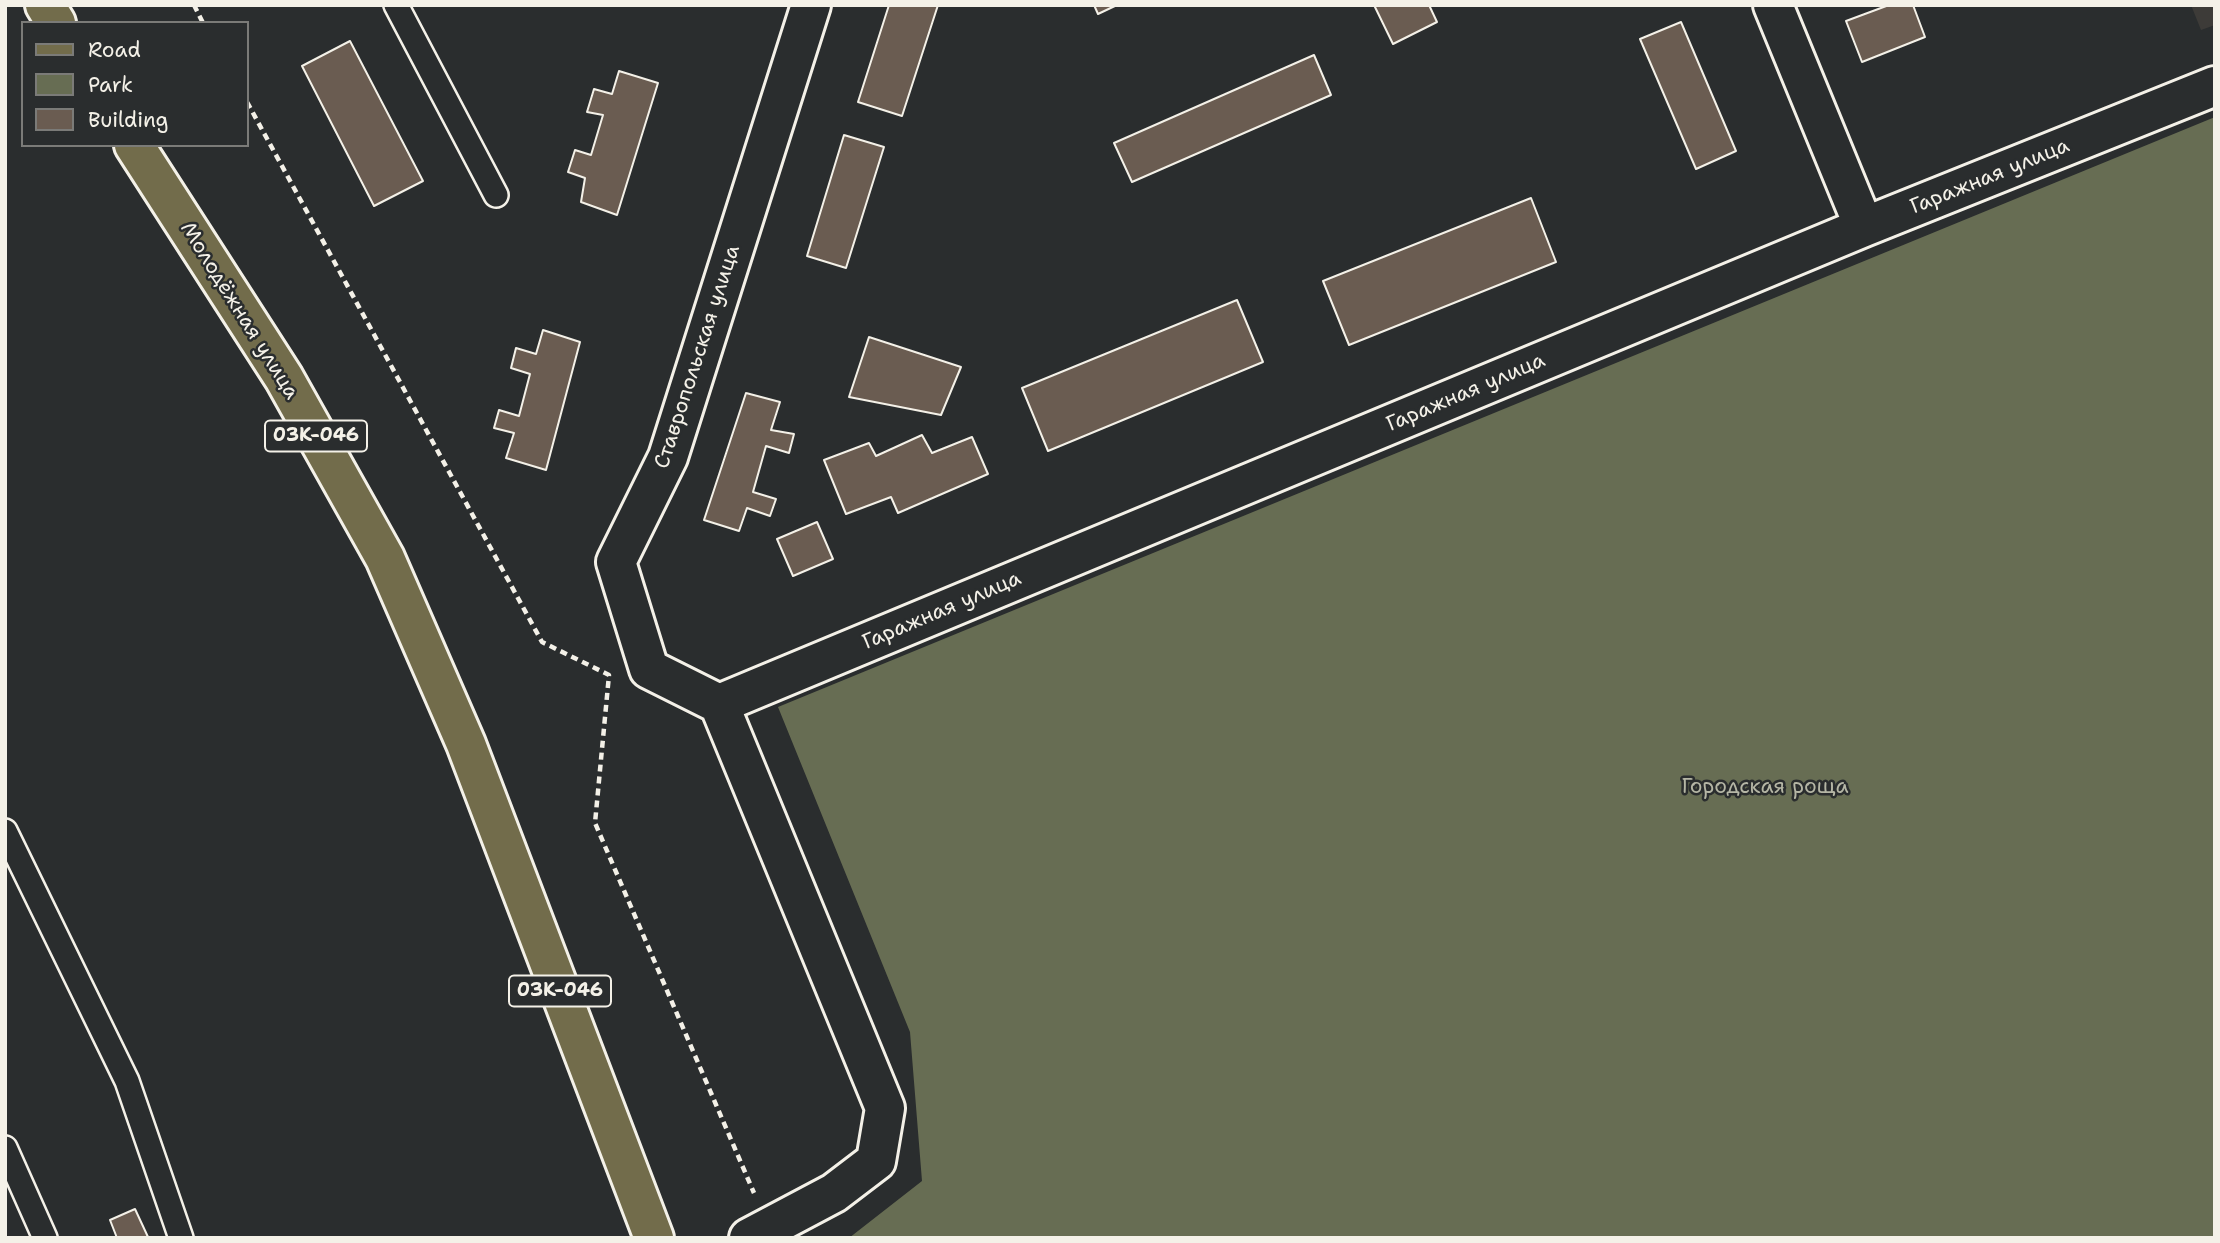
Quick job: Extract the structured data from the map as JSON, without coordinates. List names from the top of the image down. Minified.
{"streets":{"main road":["Молодёжная улица","03К-046"],"street":["Гаражная улица","Ставропольская улица"]},"crossings":[["Гаражная улица","Ставропольская улица"]],"parks":["Городская роща"],"legend":["Road","Park","Building"]}
